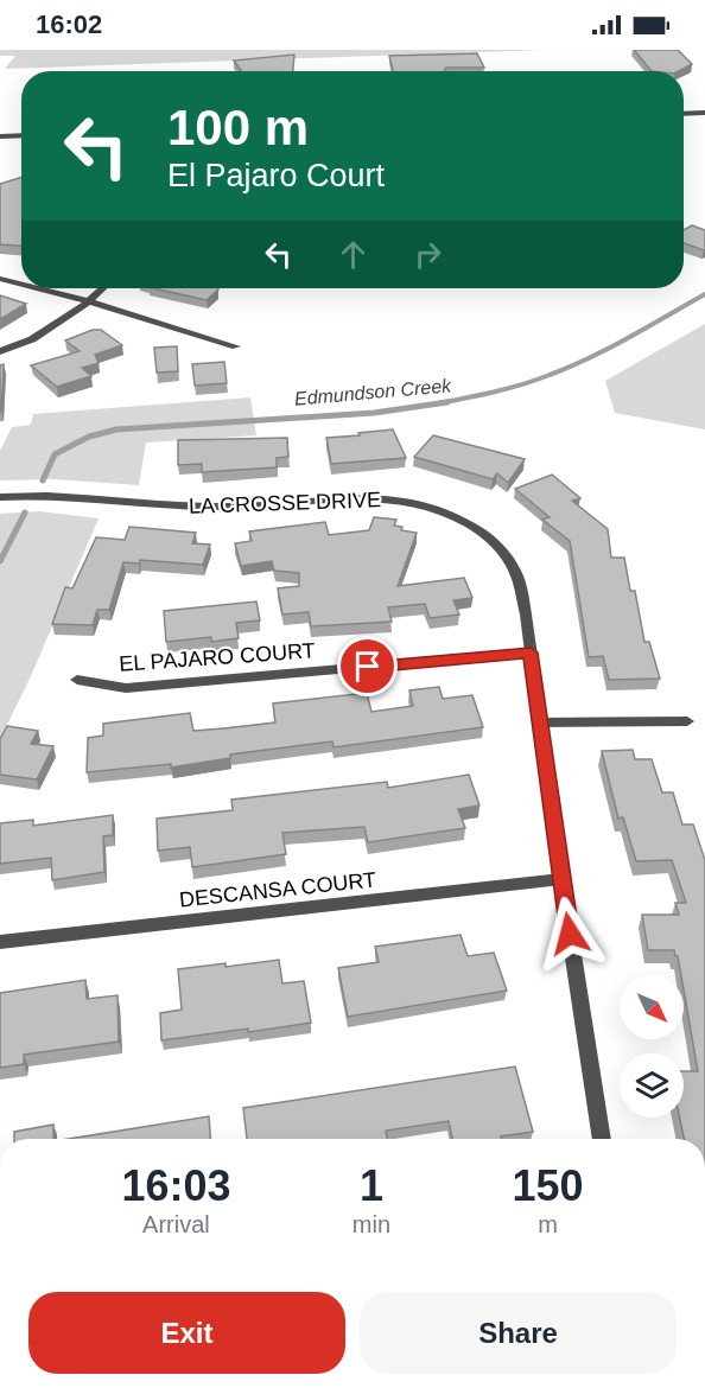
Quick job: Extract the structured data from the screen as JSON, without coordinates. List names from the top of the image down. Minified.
{"streets":{"street":["LA CROSSE DRIVE","EL PAJARO COURT","DESCANSA COURT"]},"crossings":[["LA CROSSE DRIVE","EL PAJARO COURT"],["LA CROSSE DRIVE","DESCANSA COURT"]],"water":["Edmundson Creek"],"north":"bottom right","page":{"status":"16:02","turn":["100 m","El Pajaro Court"],"eta":["16:03","Arrival","1","min","150","m"],"buttons":["Exit","Share"]}}
